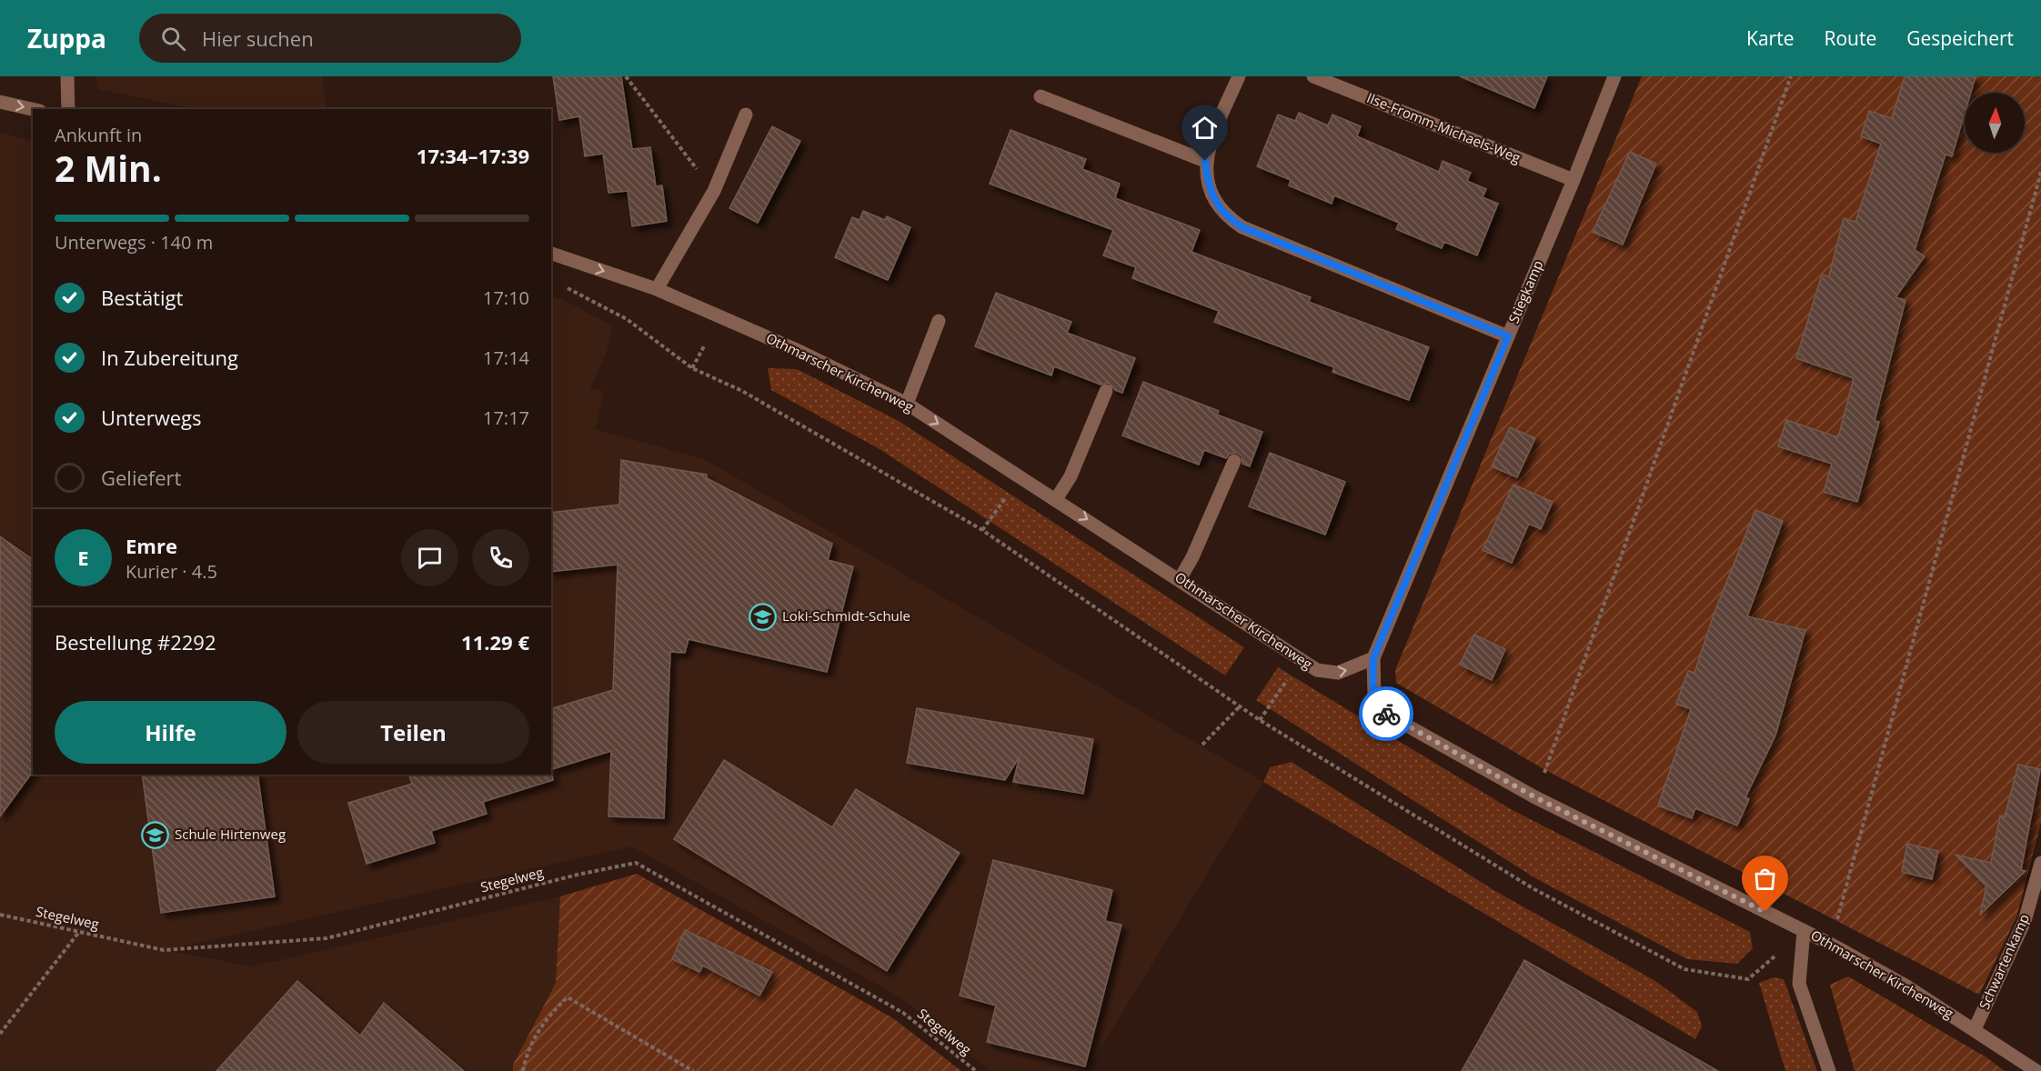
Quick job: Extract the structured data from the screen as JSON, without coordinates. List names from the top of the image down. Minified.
{"streets":{"street":["Ilse-Fromm-Michaels-Weg","Stiegkamp","Othmarscher Kirchenweg","Schwartenkamp"],"path":["Stegelweg"]},"crossings":[["Ilse-Fromm-Michaels-Weg","Stiegkamp"],["Stiegkamp","Othmarscher Kirchenweg"],["Othmarscher Kirchenweg","Schwartenkamp"]],"places":{"school or university":["Loki-Schmidt-Schule","Schule Hirtenweg"]},"north":"top","page":{"header":"Zuppa","search":"Hier suchen","nav":["Karte","Route","Gespeichert"],"heading":["2 Min.","Ankunft in","17:34–17:39"],"panel":["Emre","Kurier · 4.5","Bestellung #2292","11.29 €"],"bar":"Unterwegs · 140 m","list":[["Bestätigt","17:10"],["In Zubereitung","17:14"],["Unterwegs","17:17"],"Geliefert"],"round":"E","buttons":["Hilfe","Teilen"]}}
